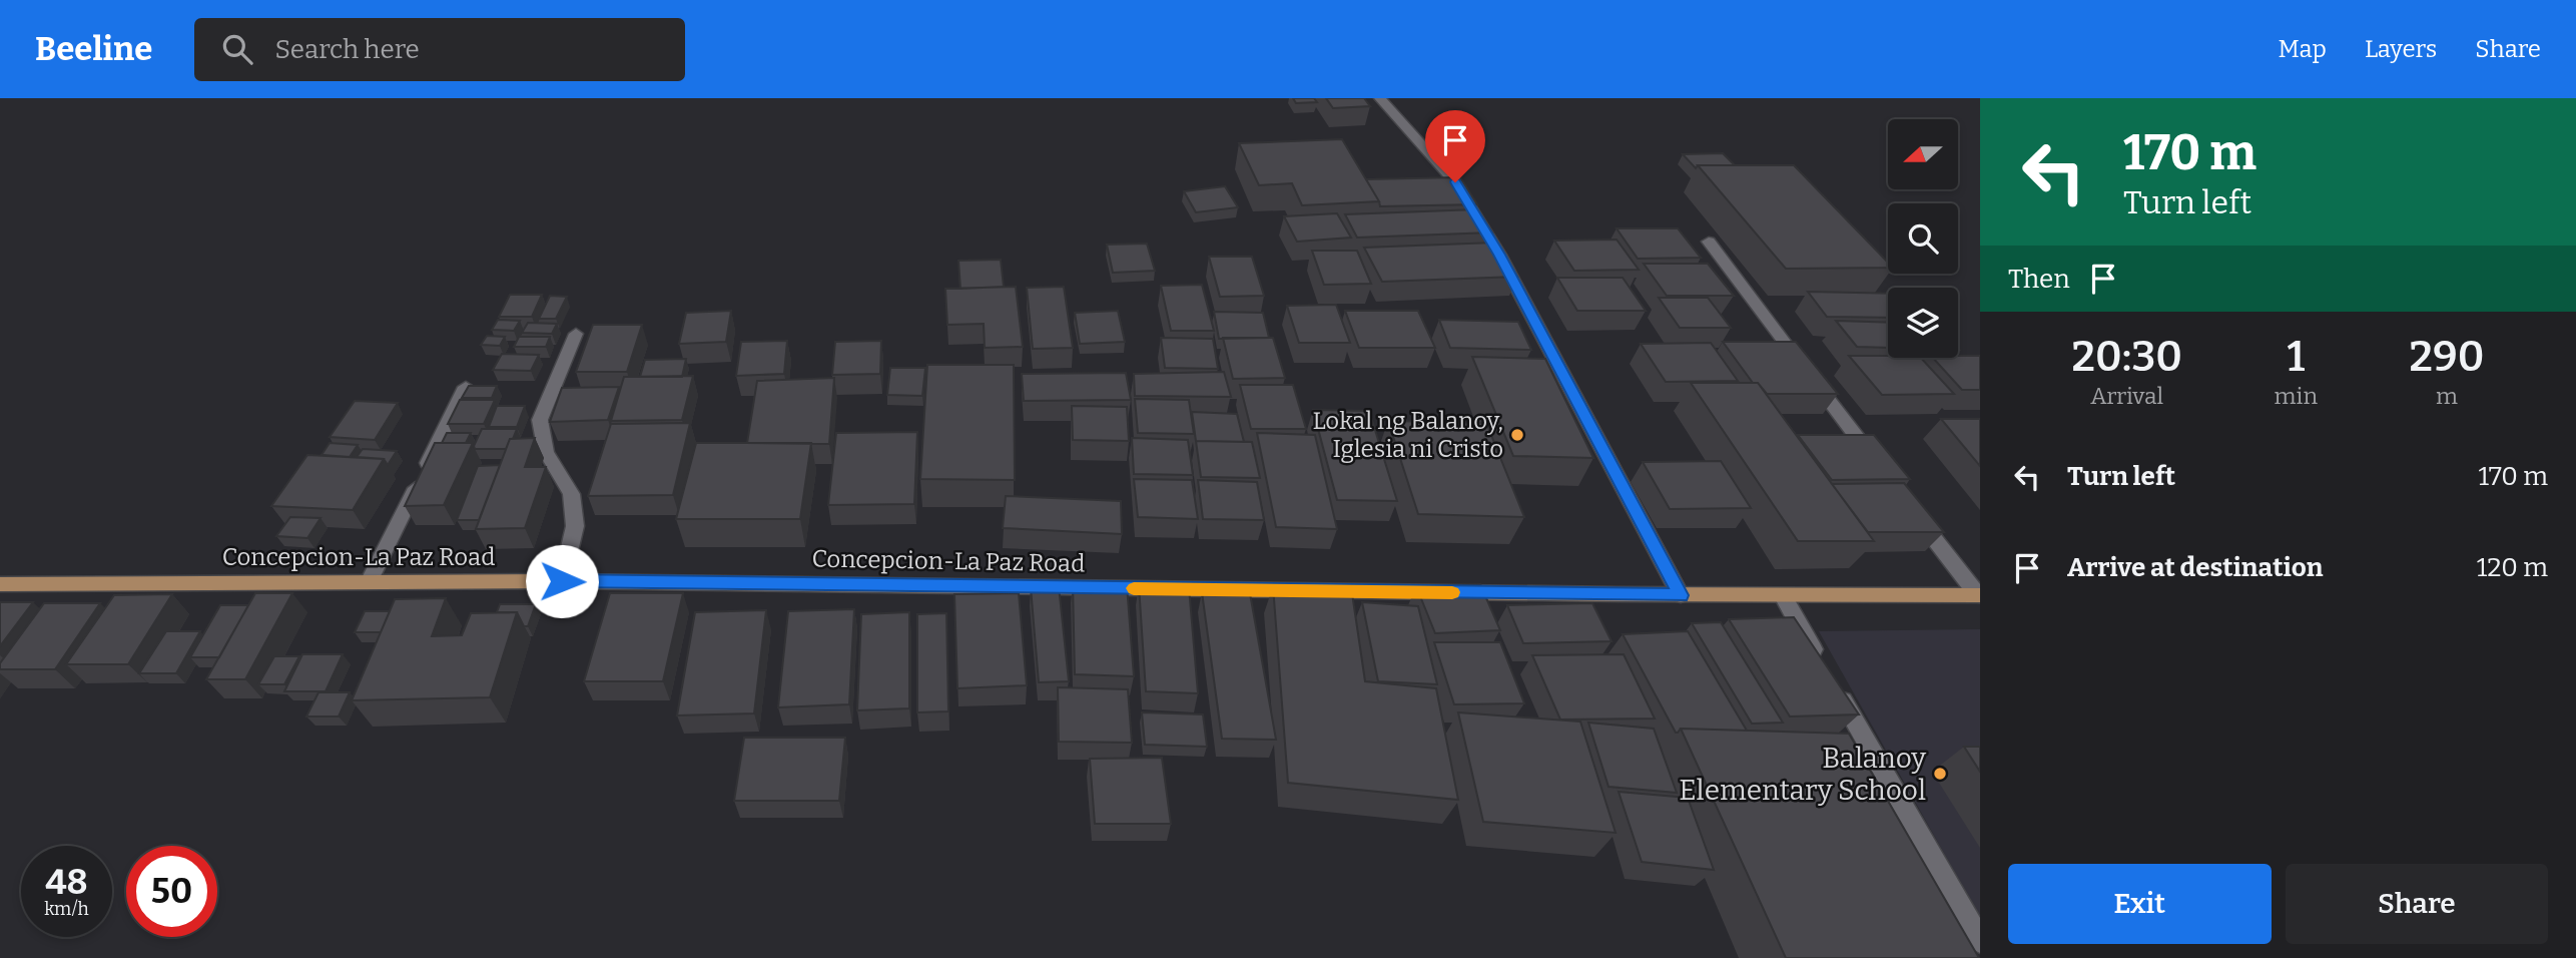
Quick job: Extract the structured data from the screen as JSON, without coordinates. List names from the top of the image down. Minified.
{"streets":{"main road":["Concepcion-La Paz Road"]},"places":["Lokal ng Balanoy, Iglesia ni Cristo","Balanoy Elementary School"],"north":"left","page":{"header":"Beeline","search":"Search here","nav":["Map","Layers","Share"],"turn":["170 m","Turn left"],"then":"Then","eta":["20:30","Arrival","1","min","290","m"],"list":[{"name":"Turn left","value":"170 m"},{"name":"Arrive at destination","value":"120 m"}],"speed":"48 km/h","limit":"50","buttons":["Exit","Share"]}}
